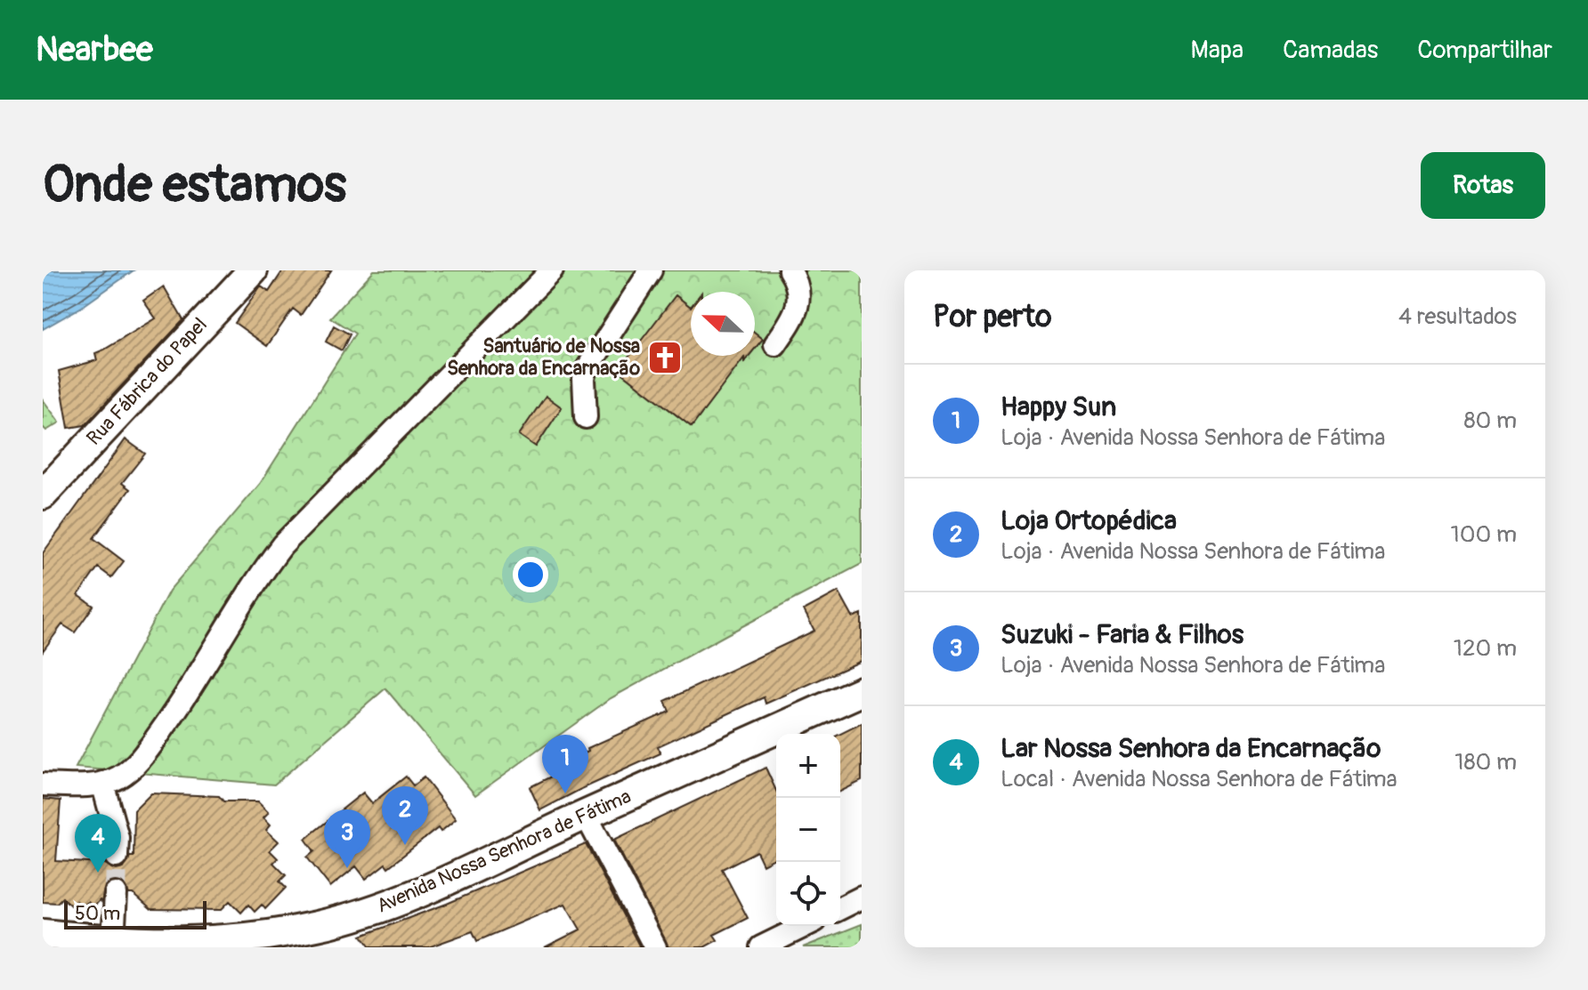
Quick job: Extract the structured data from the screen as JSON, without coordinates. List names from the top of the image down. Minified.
{"streets":{"main road":["Rua Fábrica do Papel","Avenida Nossa Senhora de Fátima"]},"places":{"church":["Santuário de Nossa Senhora da Encarnação"]},"scale_bar":"50 m","north":"left","page":{"header":"Nearbee","nav":["Mapa","Camadas","Compartilhar"],"buttons":"Rotas","title":"Onde estamos","heading":["Por perto","4 resultados"],"list":[{"mark":"1","name":"Happy Sun","note":"Loja · Avenida Nossa Senhora de Fátima","value":"80 m"},{"mark":"2","name":"Loja Ortopédica","note":"Loja · Avenida Nossa Senhora de Fátima","value":"100 m"},{"mark":"3","name":"Suzuki - Faria & Filhos","note":"Loja · Avenida Nossa Senhora de Fátima","value":"120 m"},{"mark":"4","name":"Lar Nossa Senhora da Encarnação","note":"Local · Avenida Nossa Senhora de Fátima","value":"180 m"}],"map_buttons":["+","−"],"pins":["1","2","3","4"],"scale":"50 m"}}
